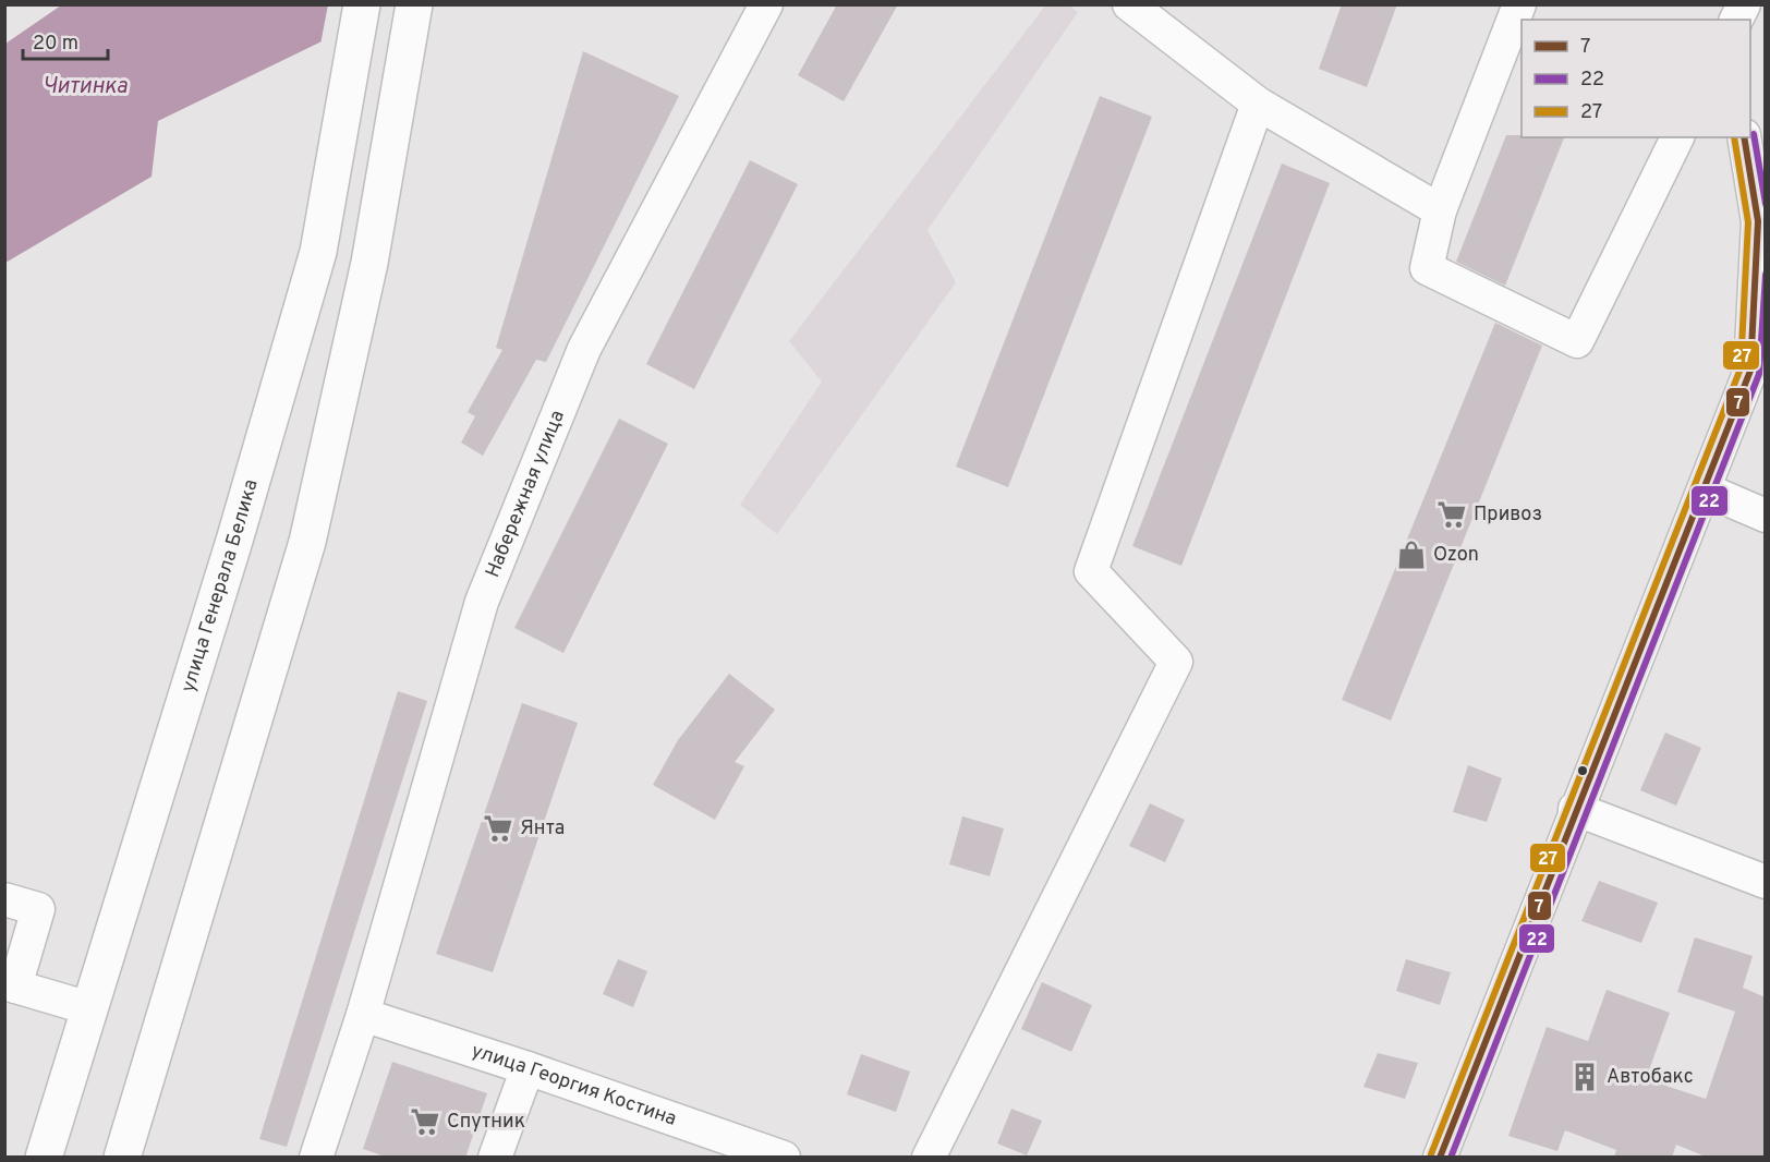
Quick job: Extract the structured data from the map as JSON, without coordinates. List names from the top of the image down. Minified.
{"streets":{"main road":["улица Генерала Белика"],"street":["Набережная улица","улица Георгия Костина"]},"crossings":[["Набережная улица","улица Георгия Костина"]],"water":["Читинка"],"places":{"supermarket":["Привоз","Янта","Спутник"],"shop":["Ozon"],"building":["Автобакс"]},"lines":["transit line 22","transit line 7","transit line 27"],"legend":["7","22","27"],"scale_bar":"20 m"}
